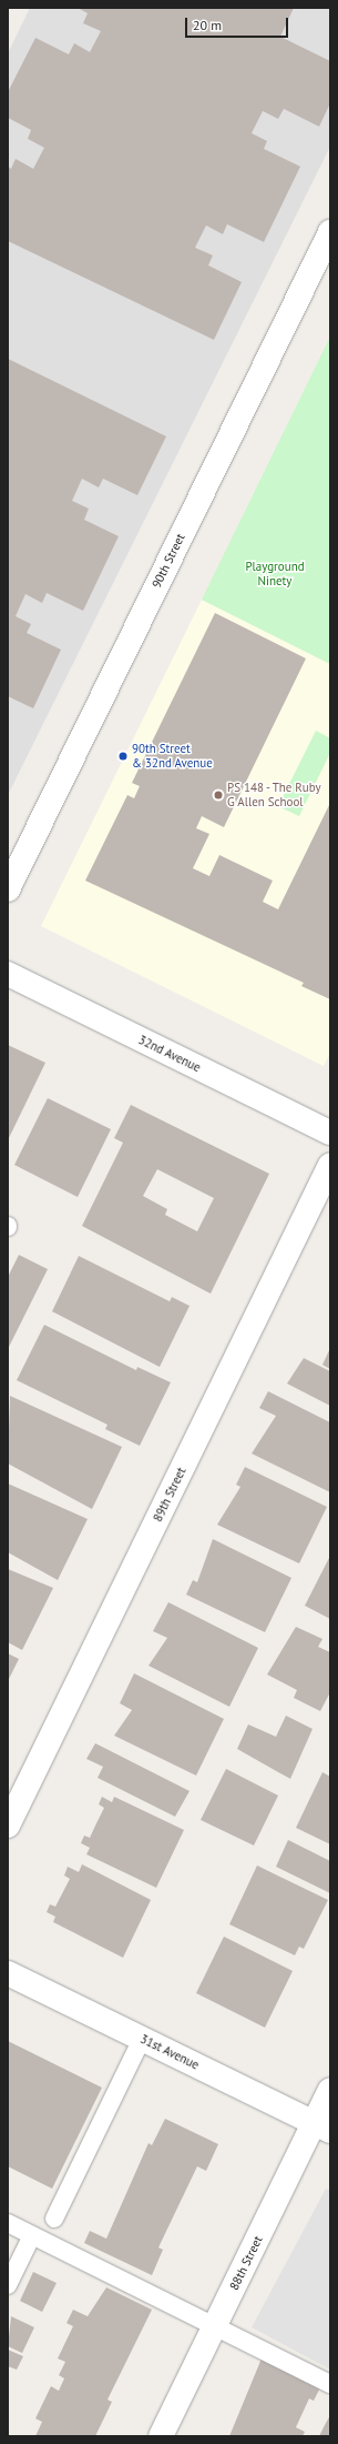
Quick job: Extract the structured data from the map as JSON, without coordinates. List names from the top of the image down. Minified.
{"streets":{"street":["90th Street","32nd Avenue","89th Street","31st Avenue","88th Street"]},"crossings":[["31st Avenue","88th Street"]],"parks":["Playground Ninety"],"places":["90th Street & 32nd Avenue","PS 148 - The Ruby G Allen School"],"scale_bar":"20 m"}
